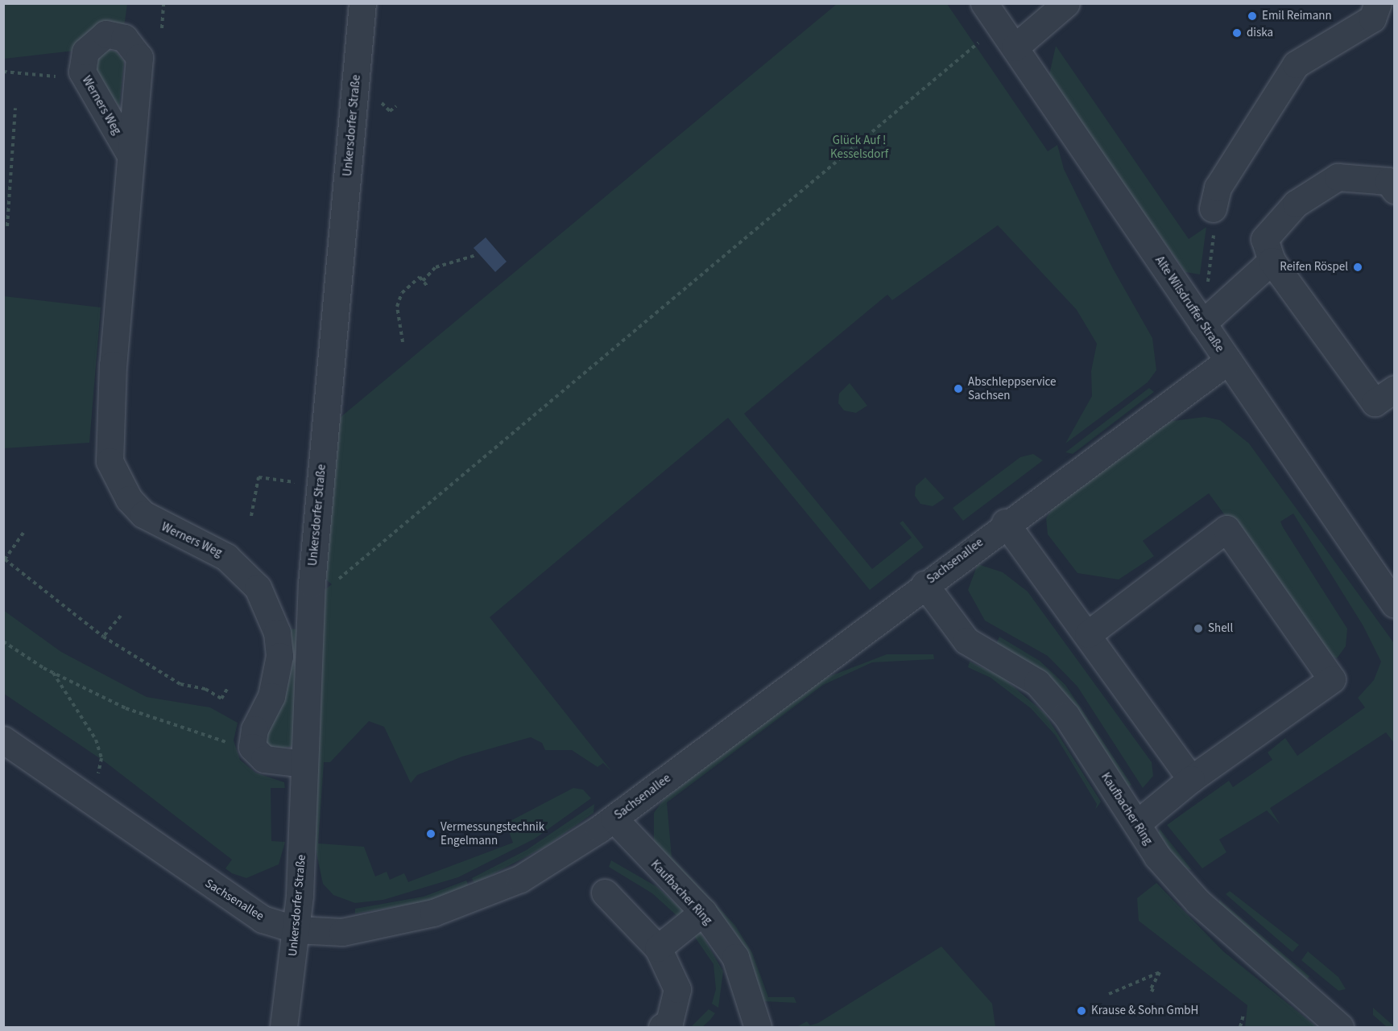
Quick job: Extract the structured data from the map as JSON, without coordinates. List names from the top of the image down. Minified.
{"streets":{"street":["Werners Weg","Unkersdorfer Straße","Alte Wilsdruffer Straße","Sachsenallee","Kaufbacher Ring"]},"crossings":[["Werners Weg","Unkersdorfer Straße"],["Unkersdorfer Straße","Sachsenallee"],["Alte Wilsdruffer Straße","Sachsenallee"],["Sachsenallee","Kaufbacher Ring"]],"parks":["Glück Auf ! Kesselsdorf"],"places":["Emil Reimann","diska","Reifen Röspel","Abschleppservice Sachsen","Shell","Vermessungstechnik Engelmann","Krause & Sohn GmbH"]}
